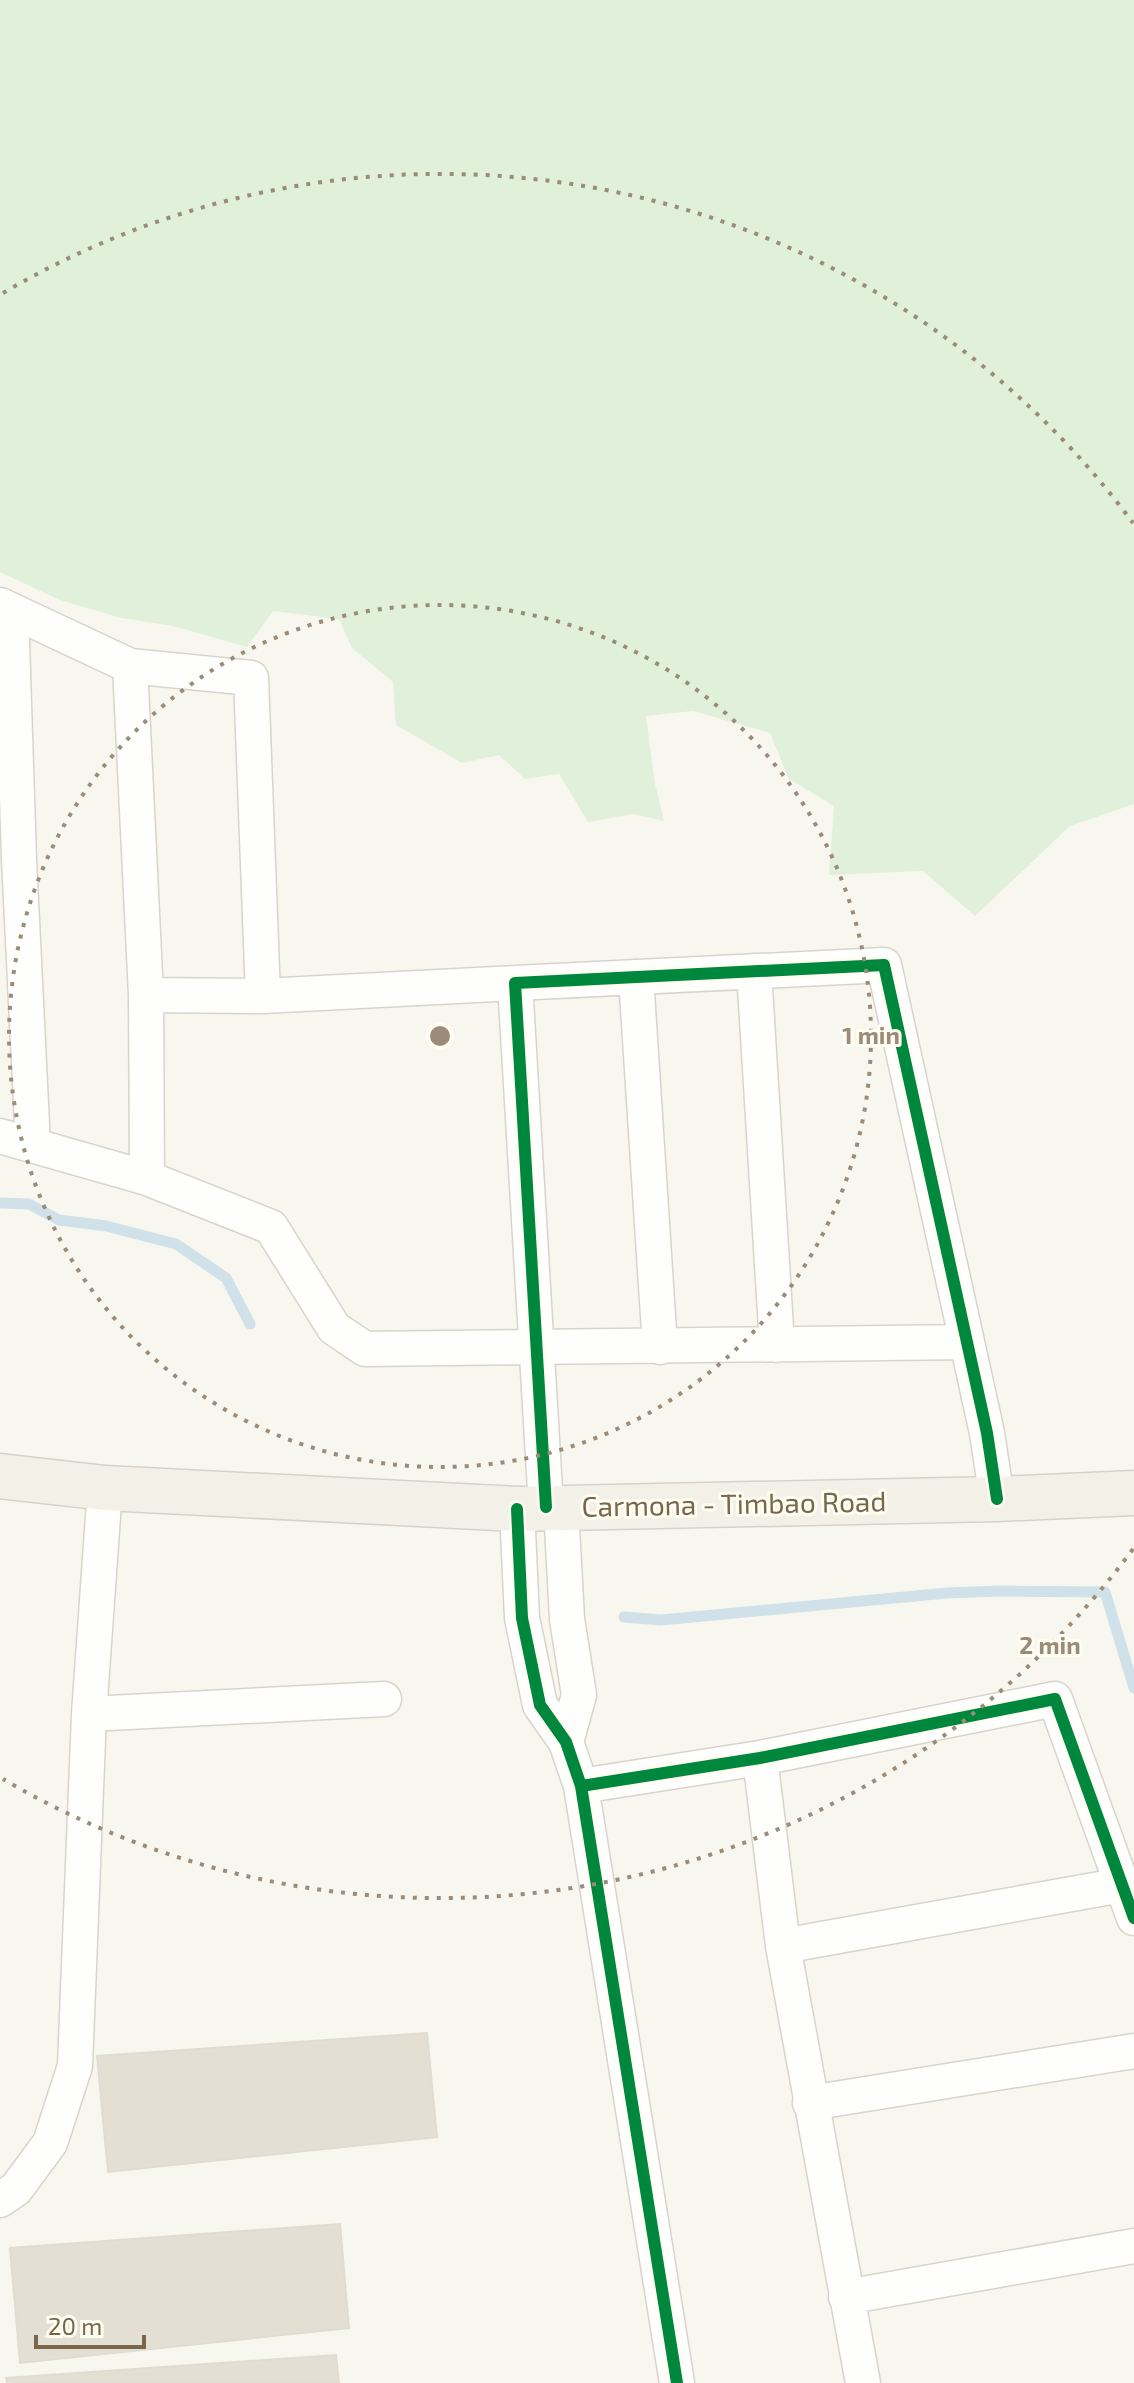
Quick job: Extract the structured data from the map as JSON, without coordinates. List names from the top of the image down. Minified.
{"streets":{"main road":["Carmona - Timbao Road"]},"scale_bar":"20 m","rings":["1 min","2 min"]}
